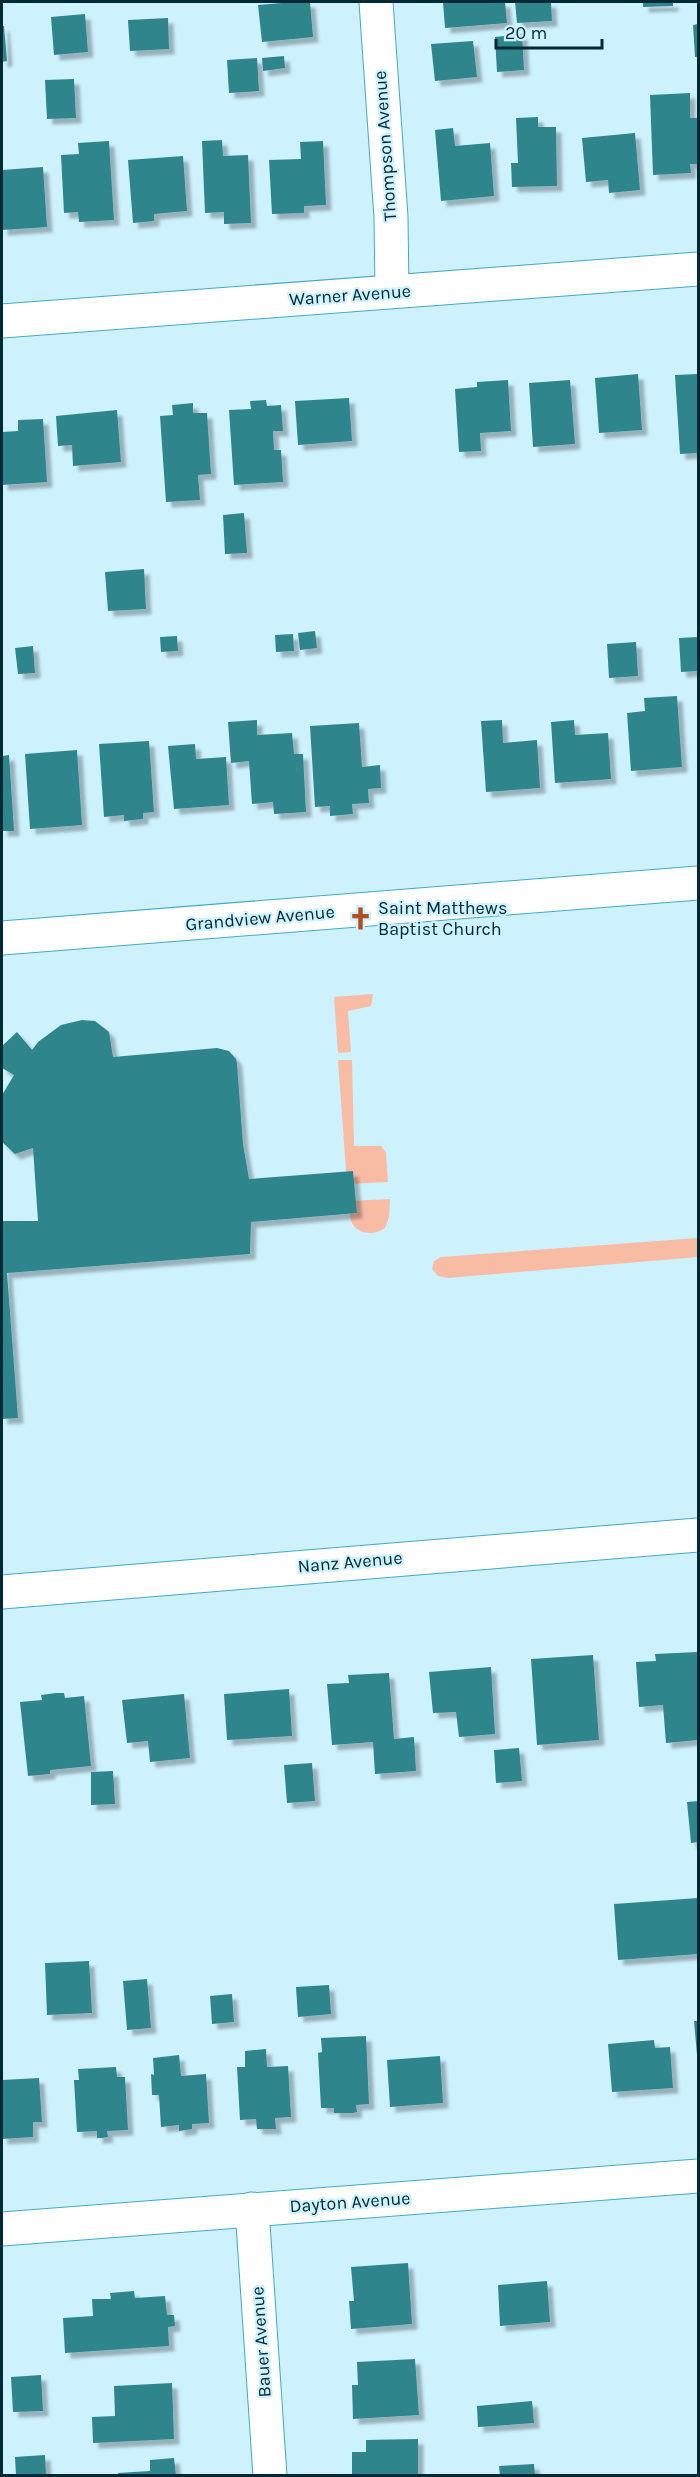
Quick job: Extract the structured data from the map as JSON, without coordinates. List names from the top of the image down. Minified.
{"streets":{"street":["Thompson Avenue","Warner Avenue","Grandview Avenue","Nanz Avenue","Dayton Avenue","Bauer Avenue"]},"crossings":[["Thompson Avenue","Warner Avenue"],["Dayton Avenue","Bauer Avenue"]],"places":{"church":["Saint Matthews Baptist Church"]},"scale_bar":"20 m"}
